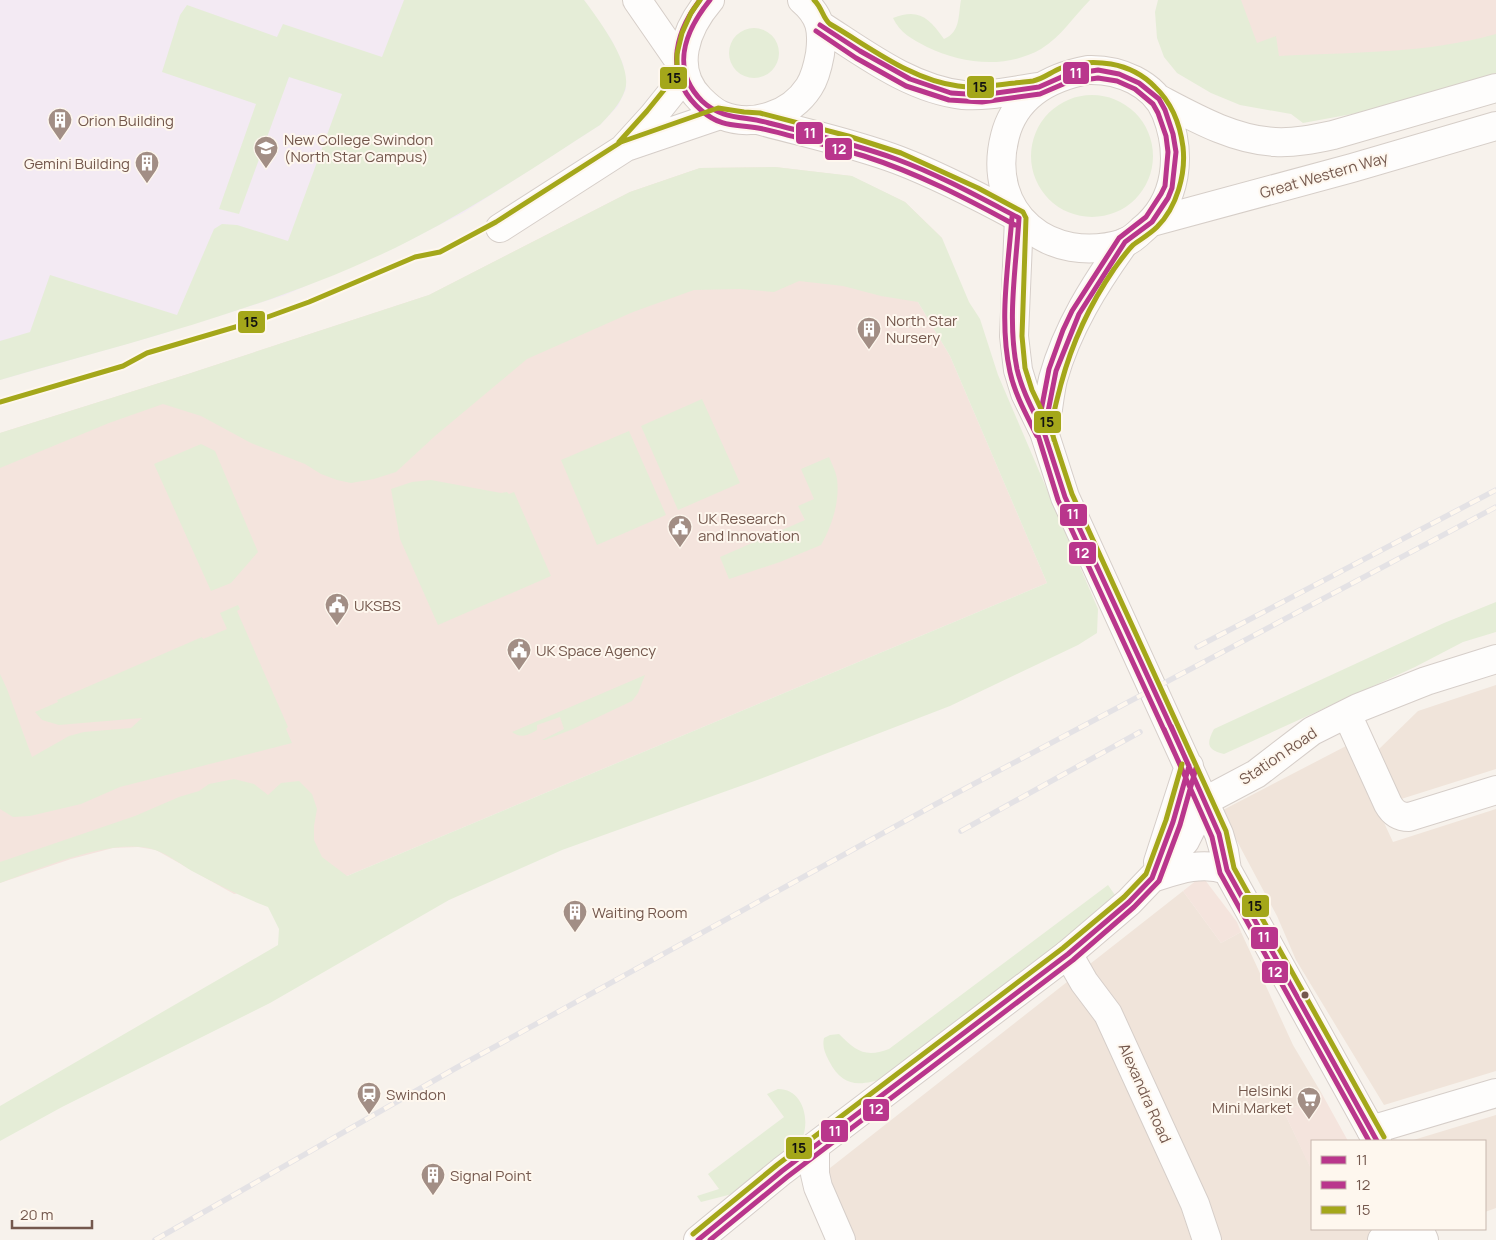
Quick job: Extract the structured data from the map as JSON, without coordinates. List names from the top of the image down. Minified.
{"streets":{"street":["Great Western Way","Station Road","Alexandra Road"]},"places":{"building":["Orion Building","Gemini Building","North Star Nursery","Waiting Room","Signal Point"],"school or university":["New College Swindon (North Star Campus)"],"public building":["UK Research and Innovation","UKSBS","UK Space Agency"],"station":["Swindon"],"supermarket":["Helsinki Mini Market"]},"lines":["transit line 11","transit line 12","transit line 15"],"legend":["11","12","15"],"scale_bar":"20 m"}
